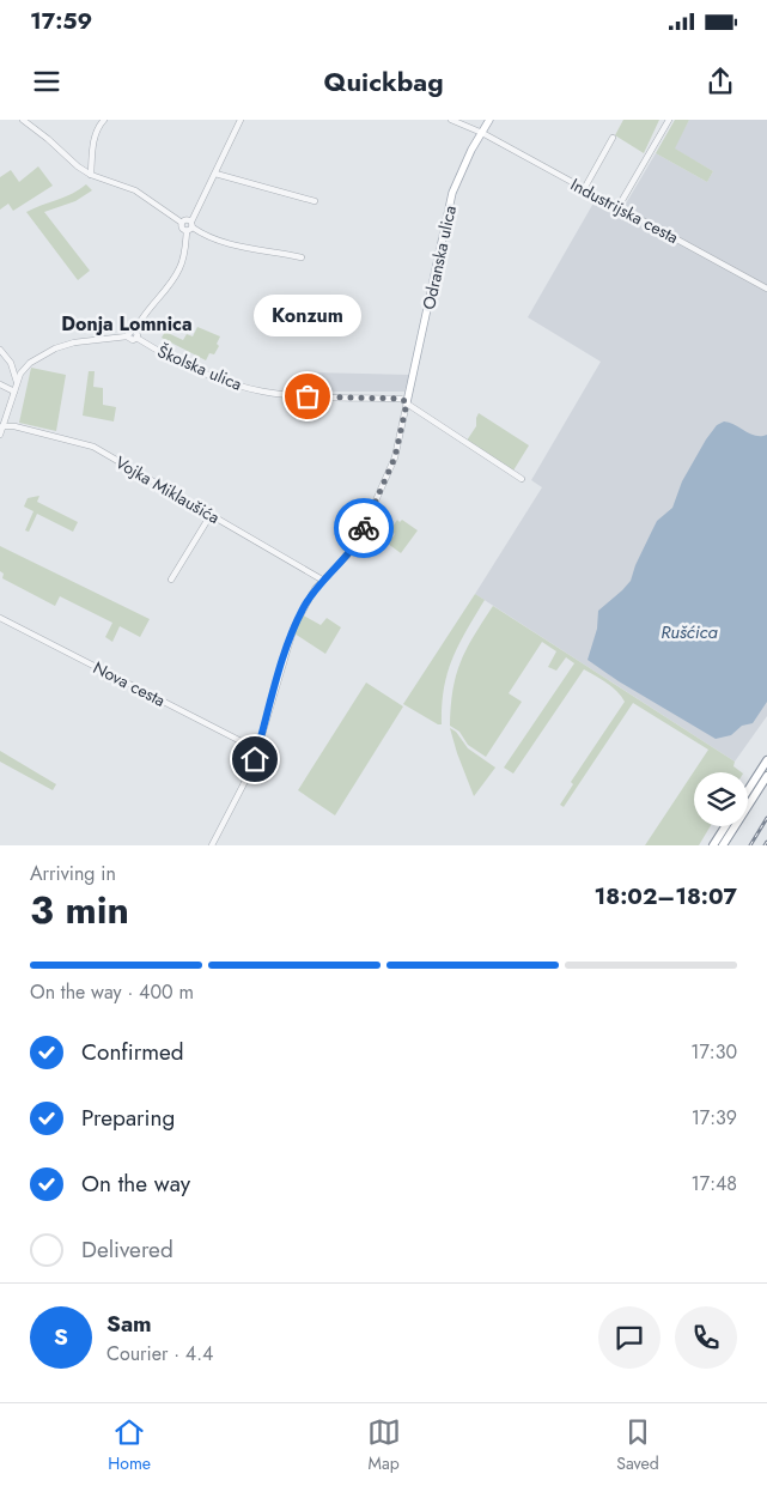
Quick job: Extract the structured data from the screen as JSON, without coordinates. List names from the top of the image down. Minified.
{"streets":{"main road":["Odranska ulica"],"street":["Industrijska cesta","Školska ulica","Vojka Miklaušića","Nova cesta"]},"crossings":[["Industrijska cesta","Odranska ulica"],["Odranska ulica","Školska ulica"]],"districts":["Donja Lomnica"],"water":["Rušćica"],"places":["Konzum"],"page":{"status":"17:59","header":"Quickbag","bubble":"Konzum","heading":["3 min","Arriving in","18:02–18:07"],"panel":["Sam","Courier · 4.4"],"bar":"On the way · 400 m","list":[["Confirmed","17:30"],["Preparing","17:39"],["On the way","17:48"],"Delivered"],"round":"S","tabs":["Home","Map","Saved"]}}
